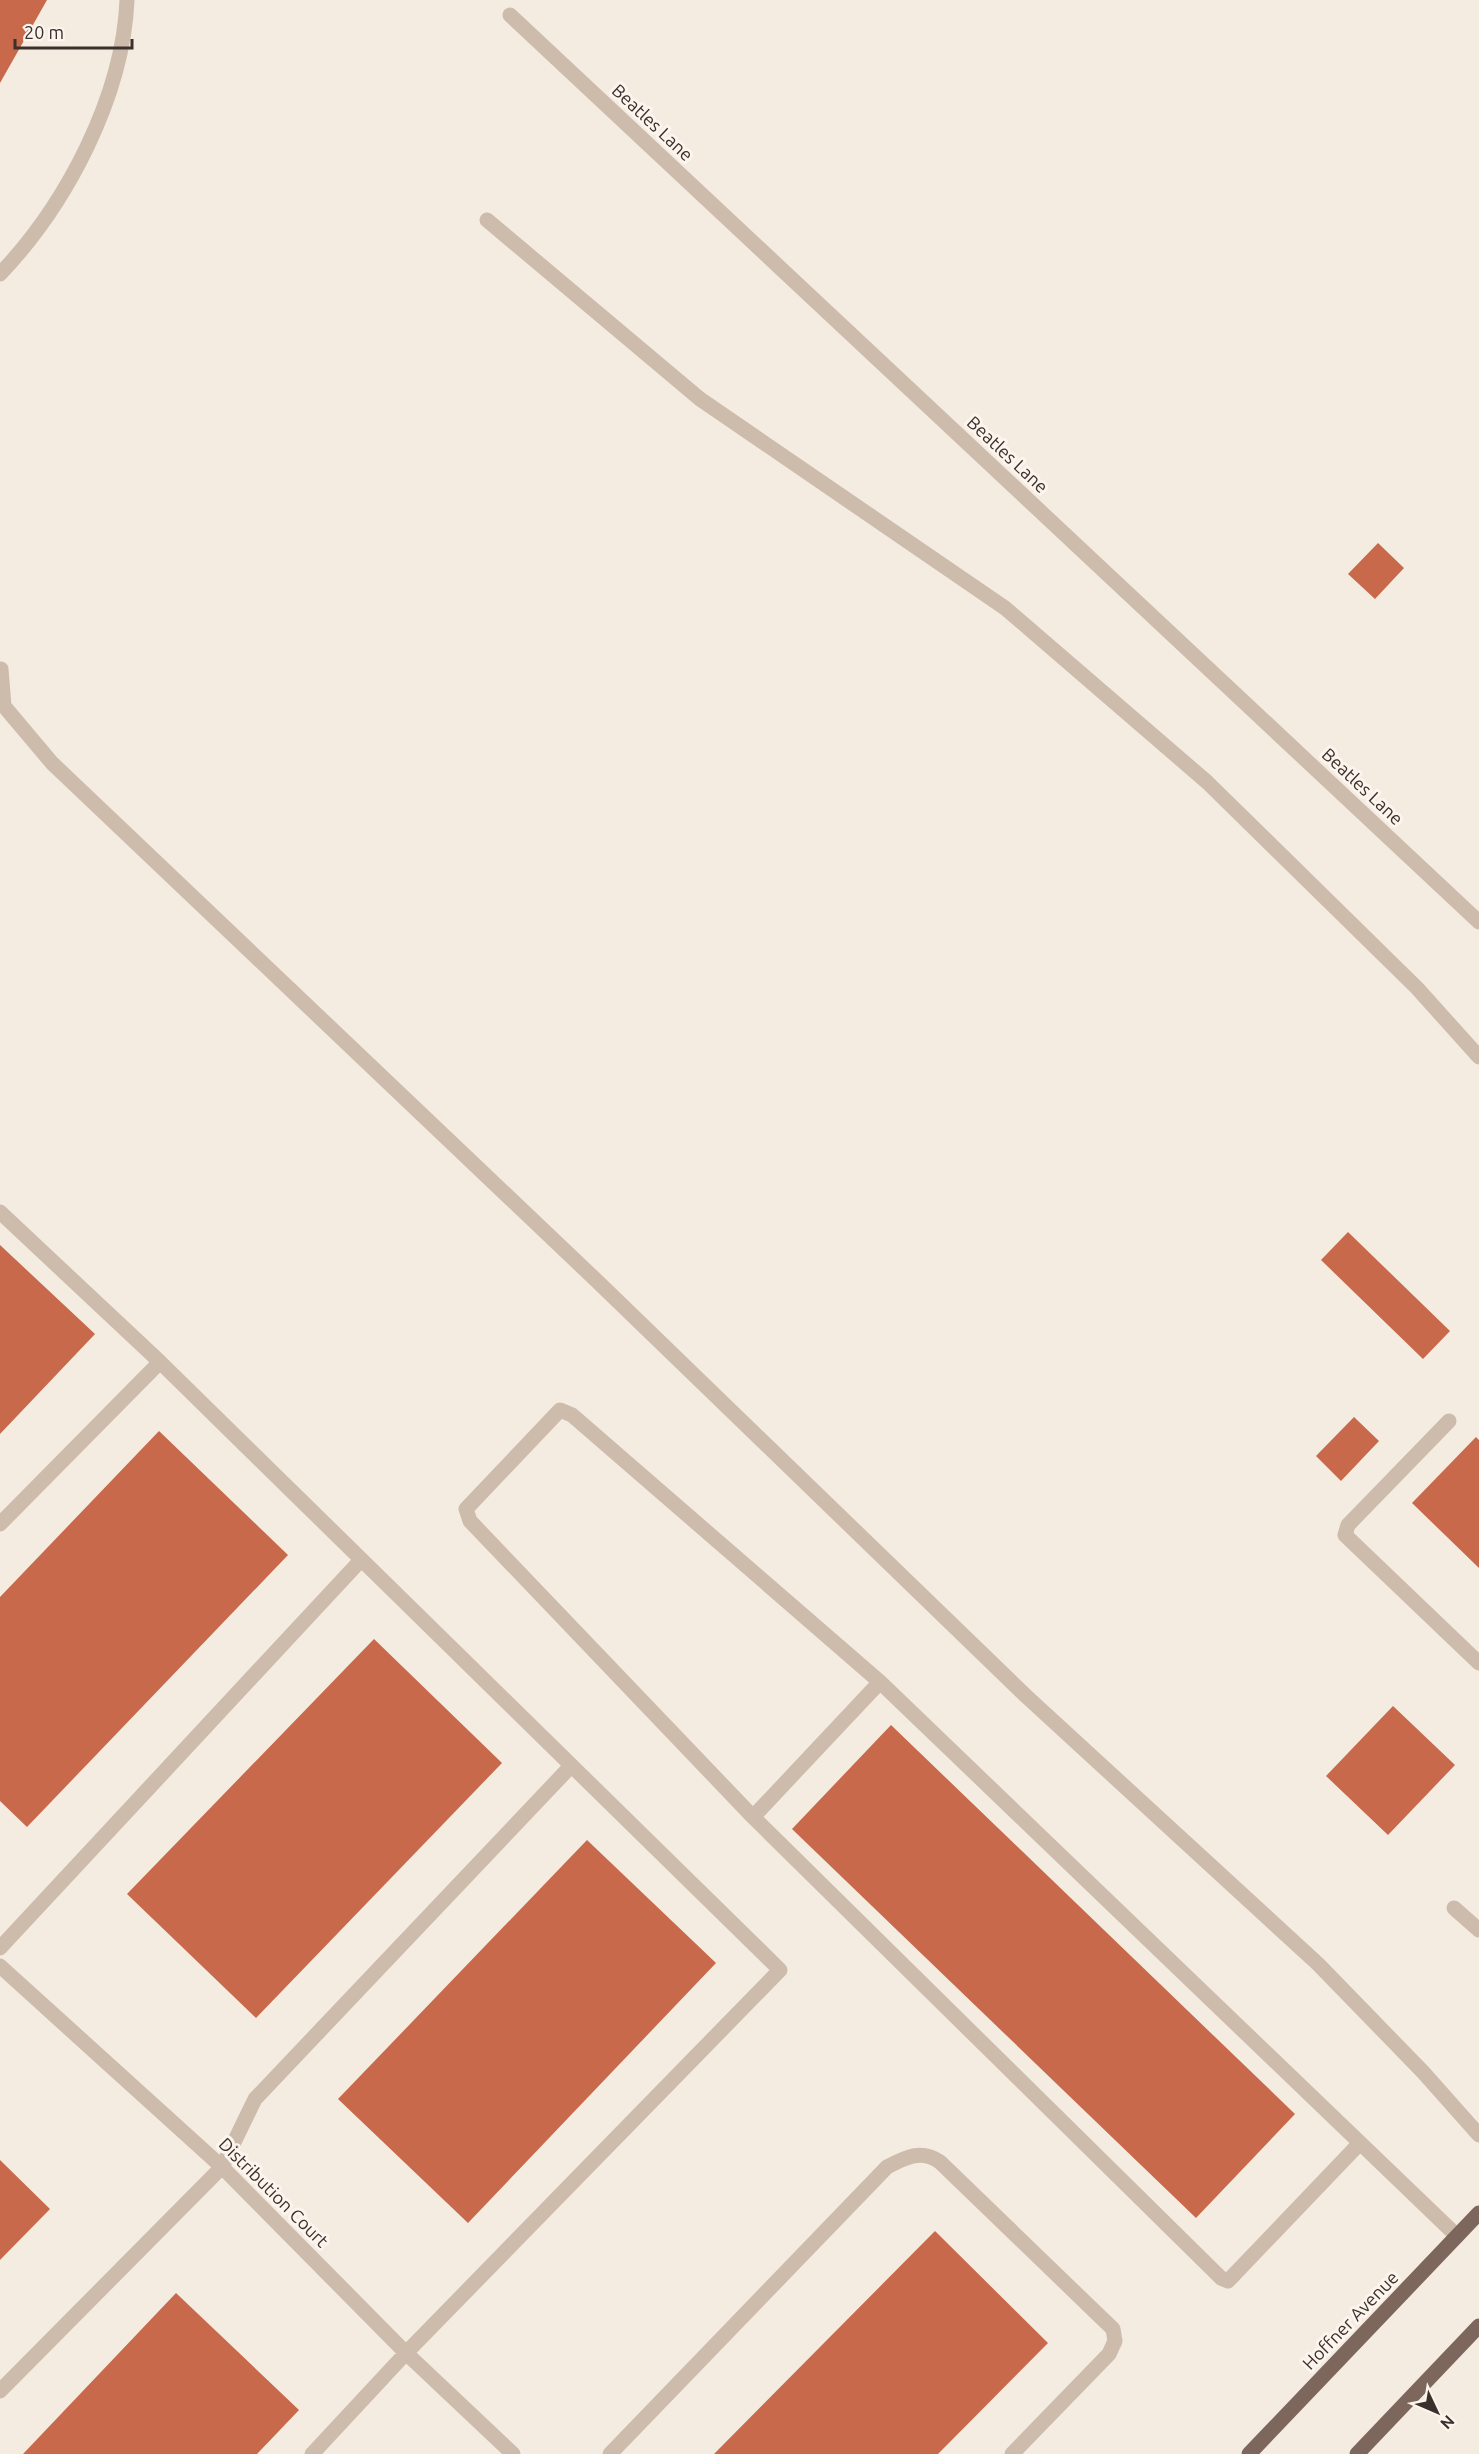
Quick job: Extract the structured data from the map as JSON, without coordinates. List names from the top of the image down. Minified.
{"streets":{"main road":["Hoffner Avenue"],"street":["Beatles Lane","Distribution Court"]},"scale_bar":"20 m","north":"bottom right"}
